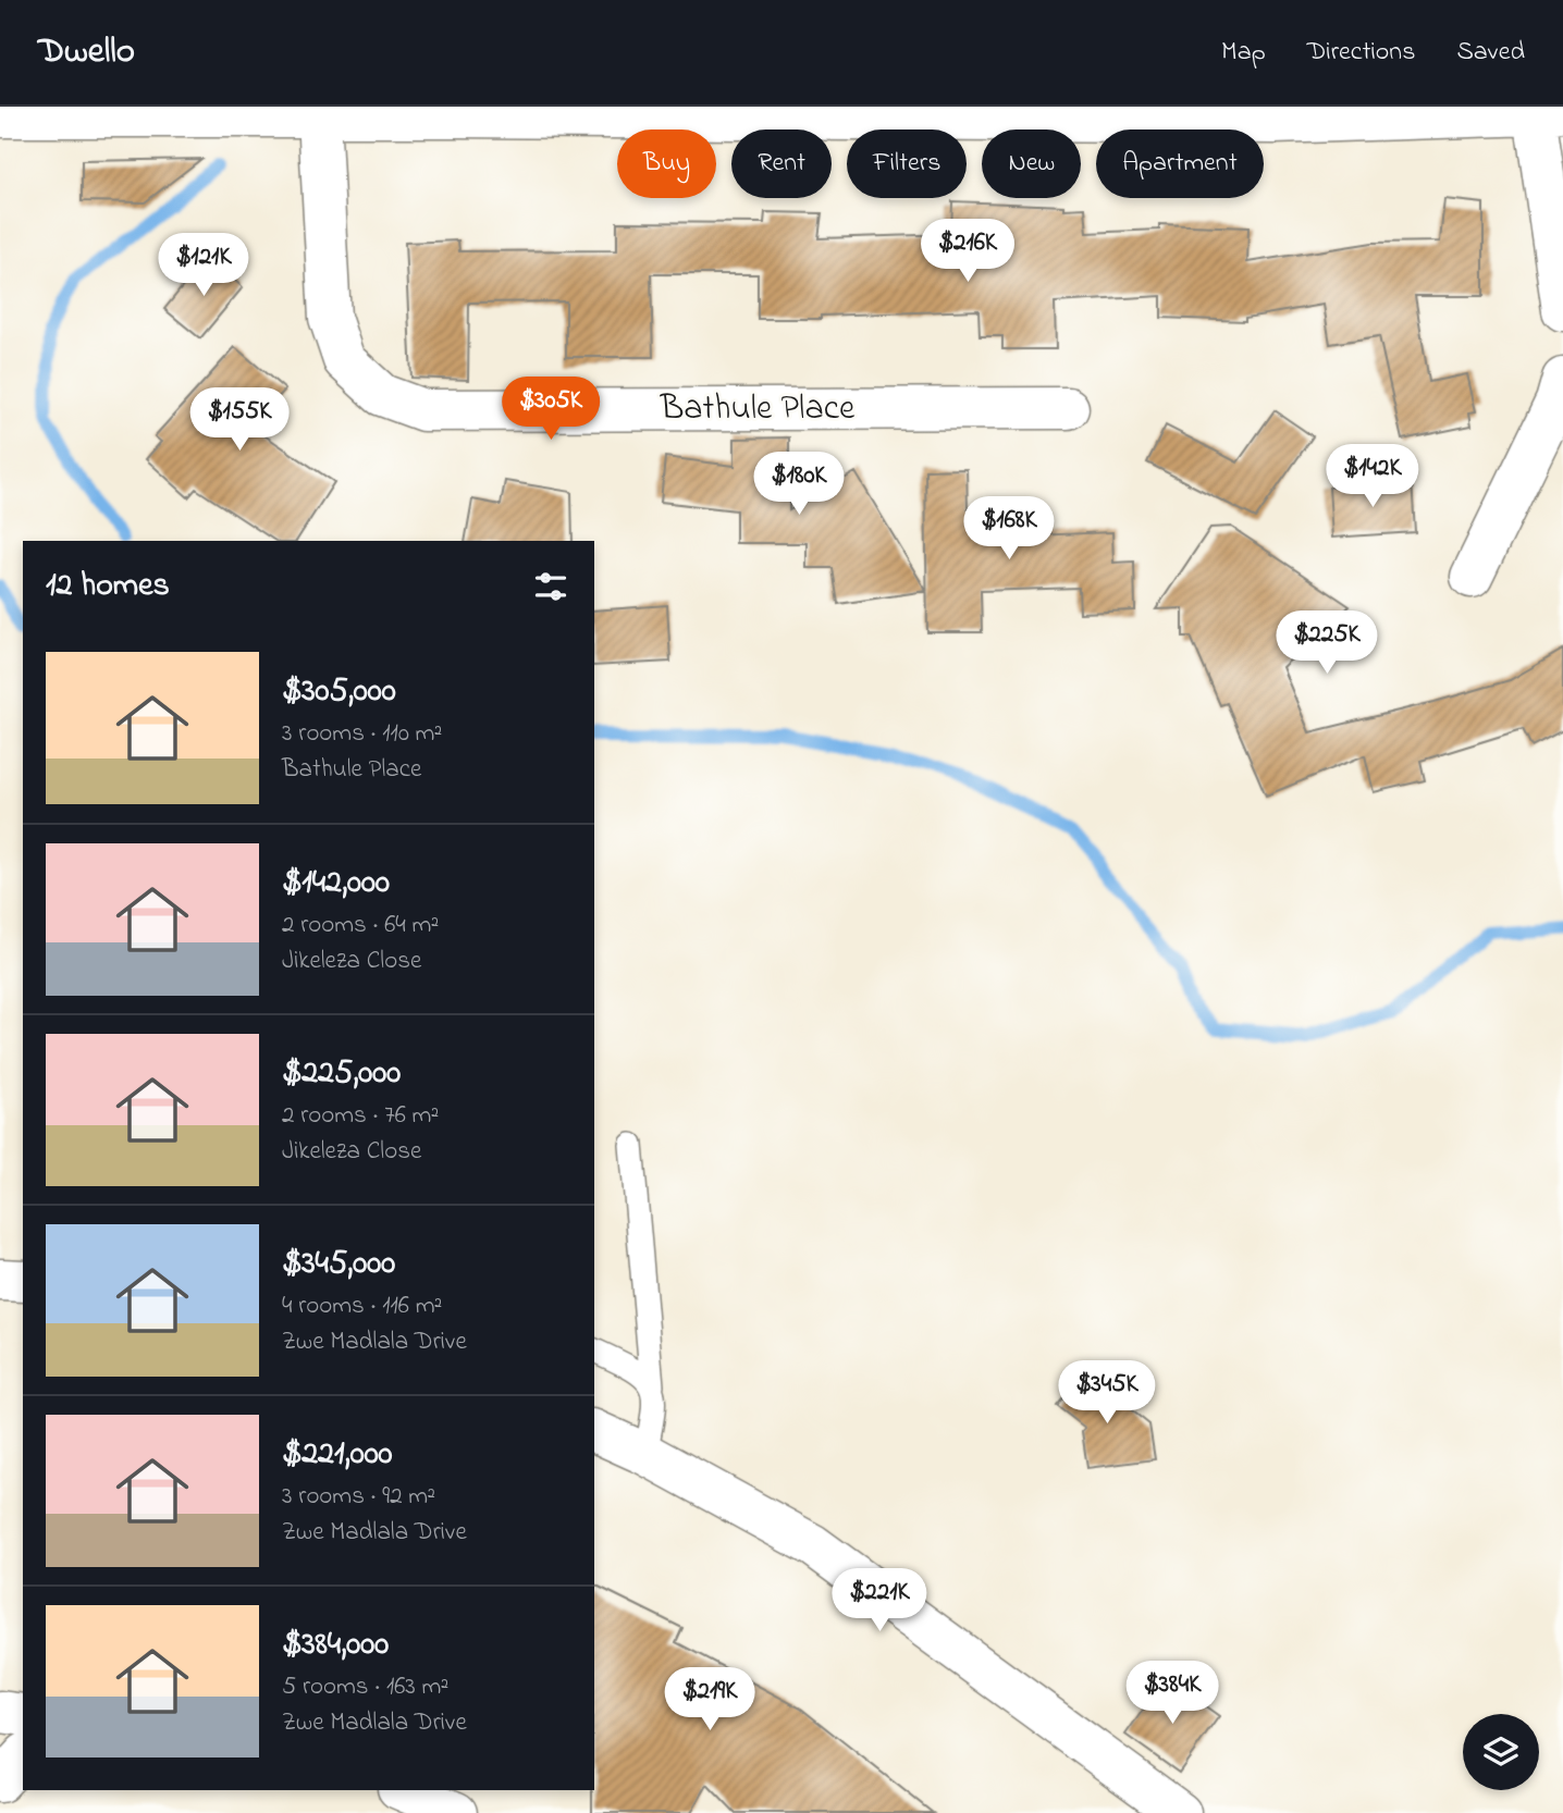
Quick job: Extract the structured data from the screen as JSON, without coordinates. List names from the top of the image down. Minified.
{"streets":{"street":["Bathule Place"]},"page":{"header":"Dwello","nav":["Map","Directions","Saved"],"chip":["Buy","Rent","Filters","New","Apartment"],"price":["$216K","$121K","$305K","$155K","$142K","$180K","$168K","$225K","$345K","$221K","$384K","$219K"],"heading":"12 homes","list":[{"name":"$305,000","note":"3 rooms · 110 m² · Bathule Place"},{"name":"$142,000","note":"2 rooms · 64 m² · Jikeleza Close"},{"name":"$225,000","note":"2 rooms · 76 m² · Jikeleza Close"},{"name":"$345,000","note":"4 rooms · 116 m² · Zwe Madlala Drive"},{"name":"$221,000","note":"3 rooms · 92 m² · Zwe Madlala Drive"},{"name":"$384,000","note":"5 rooms · 163 m² · Zwe Madlala Drive"}]}}
